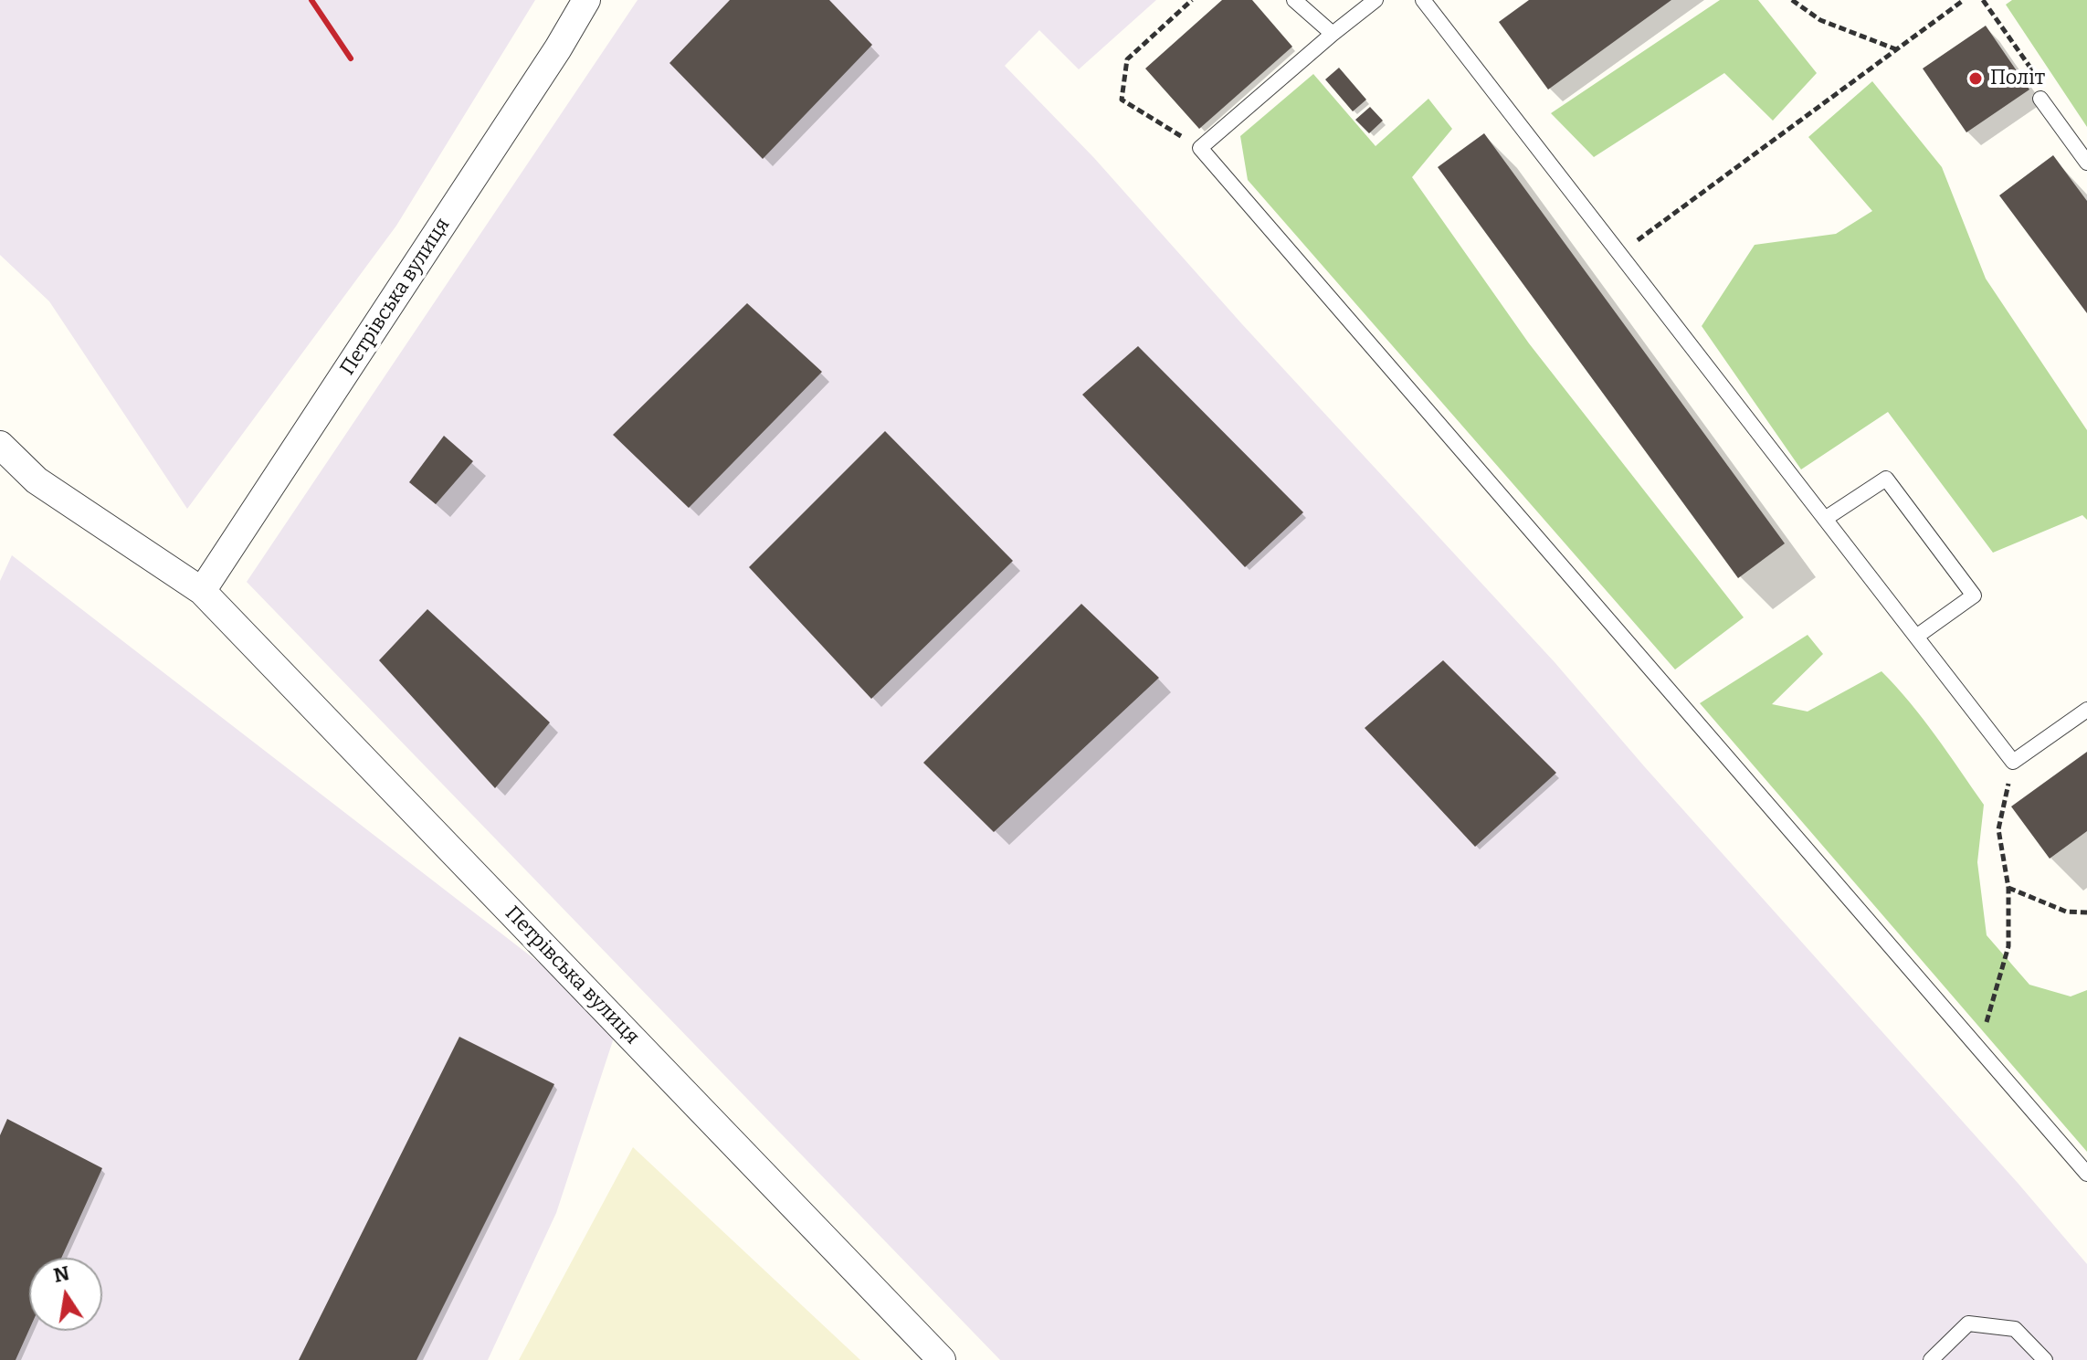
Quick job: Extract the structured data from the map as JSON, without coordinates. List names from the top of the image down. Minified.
{"streets":{"street":["Петрівська вулиця"]},"places":["Політ"],"north":"top"}
